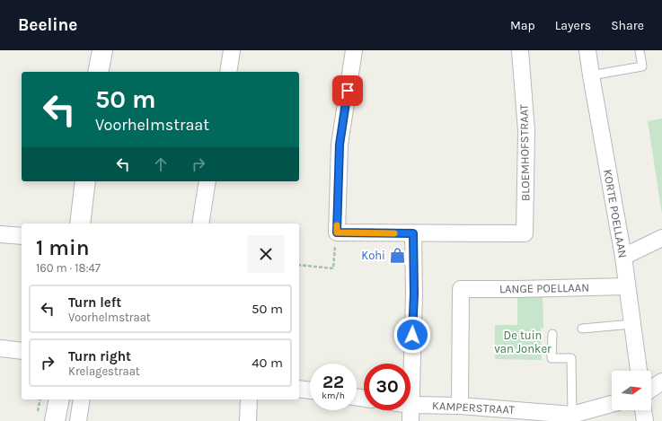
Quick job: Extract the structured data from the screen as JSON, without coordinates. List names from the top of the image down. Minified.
{"streets":{"street":["BLOEMHOFSTRAAT","KORTE POELLAAN","LANGE POELLAAN","KAMPERSTRAAT"]},"crossings":[["KORTE POELLAAN","LANGE POELLAAN"],["LANGE POELLAAN","KAMPERSTRAAT"]],"parks":["De tuin van Jonker"],"places":{"shop":["Kohi"]},"north":"right","page":{"header":"Beeline","nav":["Map","Layers","Share"],"turn":["50 m","Voorhelmstraat"],"heading":["1 min","160 m · 18:47"],"list":[{"name":"Turn left","note":"Voorhelmstraat","value":"50 m"},{"name":"Turn right","note":"Krelagestraat","value":"40 m"}],"speed":"22 km/h","limit":"30"}}
